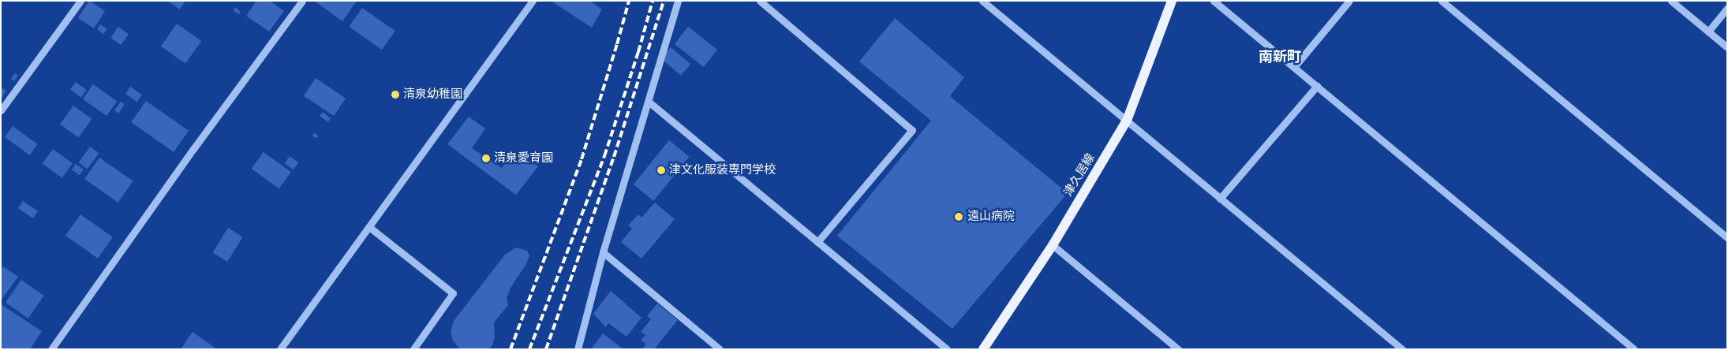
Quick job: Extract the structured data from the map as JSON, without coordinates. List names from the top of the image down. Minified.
{"streets":{"main road":["津久居線"]},"districts":["南新町"],"places":["清泉幼稚園","清泉愛育園","津文化服装専門学校","遠山病院"]}
